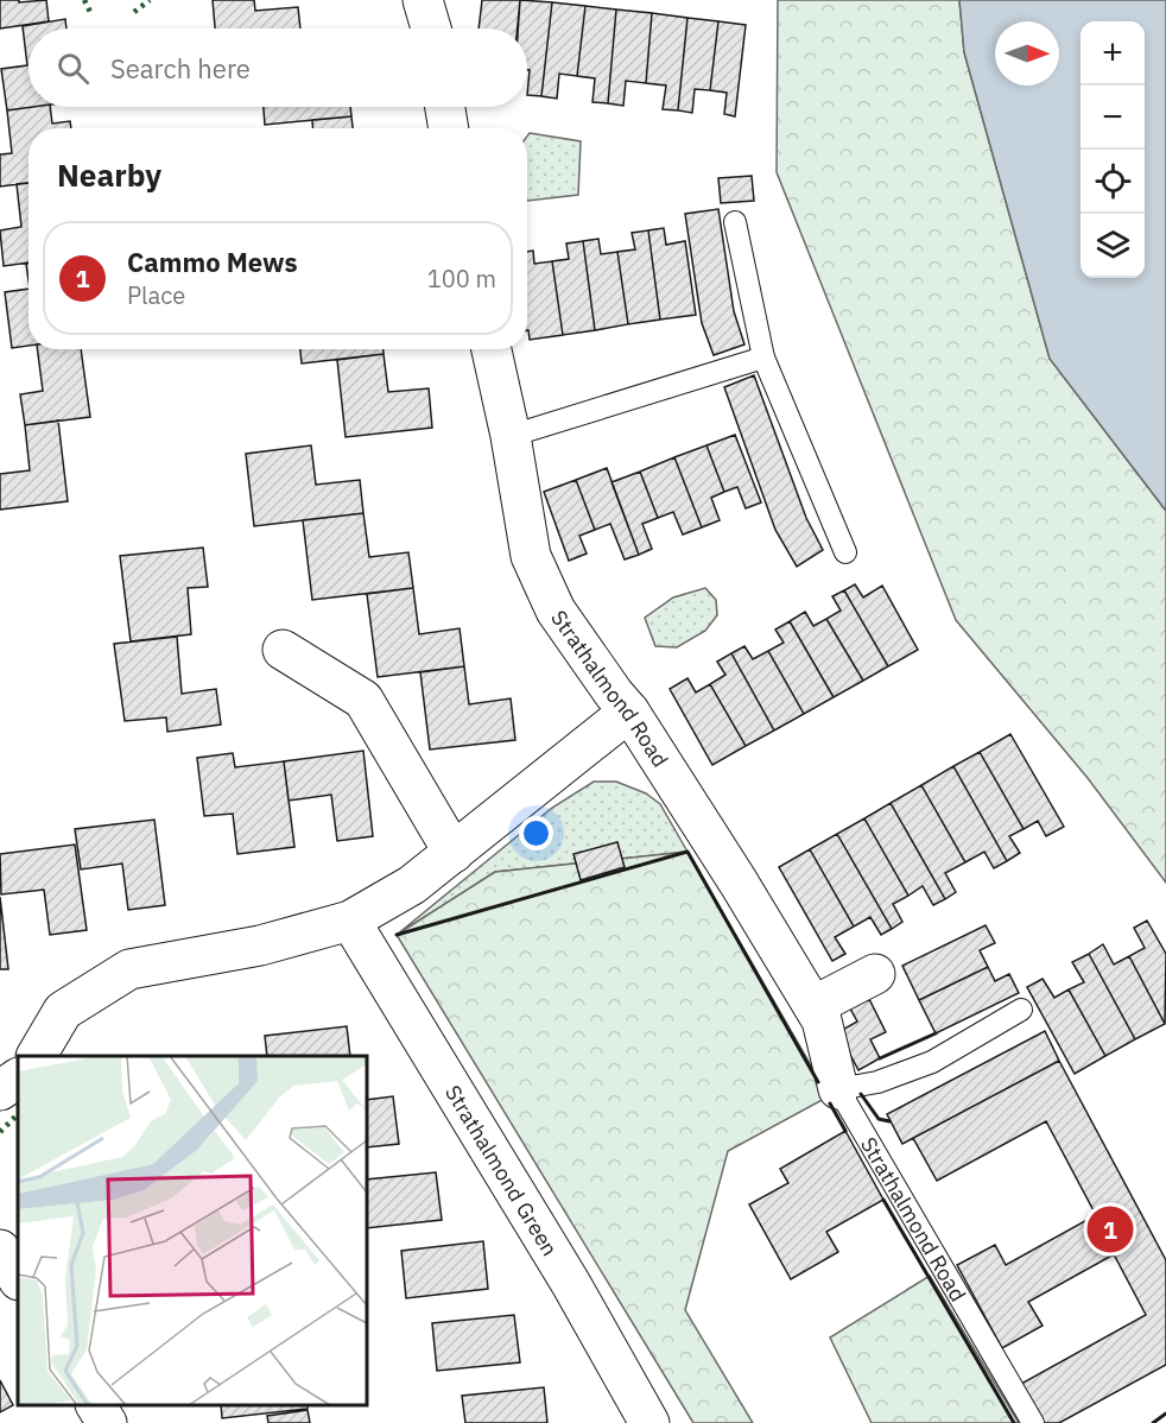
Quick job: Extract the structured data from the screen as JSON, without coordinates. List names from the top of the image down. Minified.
{"streets":{"street":["Strathalmond Road","Strathalmond Green"]},"north":"right","page":{"map_buttons":["+","−"],"search":"Search here","heading":"Nearby","list":[{"mark":"1","name":"Cammo Mews","note":"Place","value":"100 m"}],"pins":"1"}}
